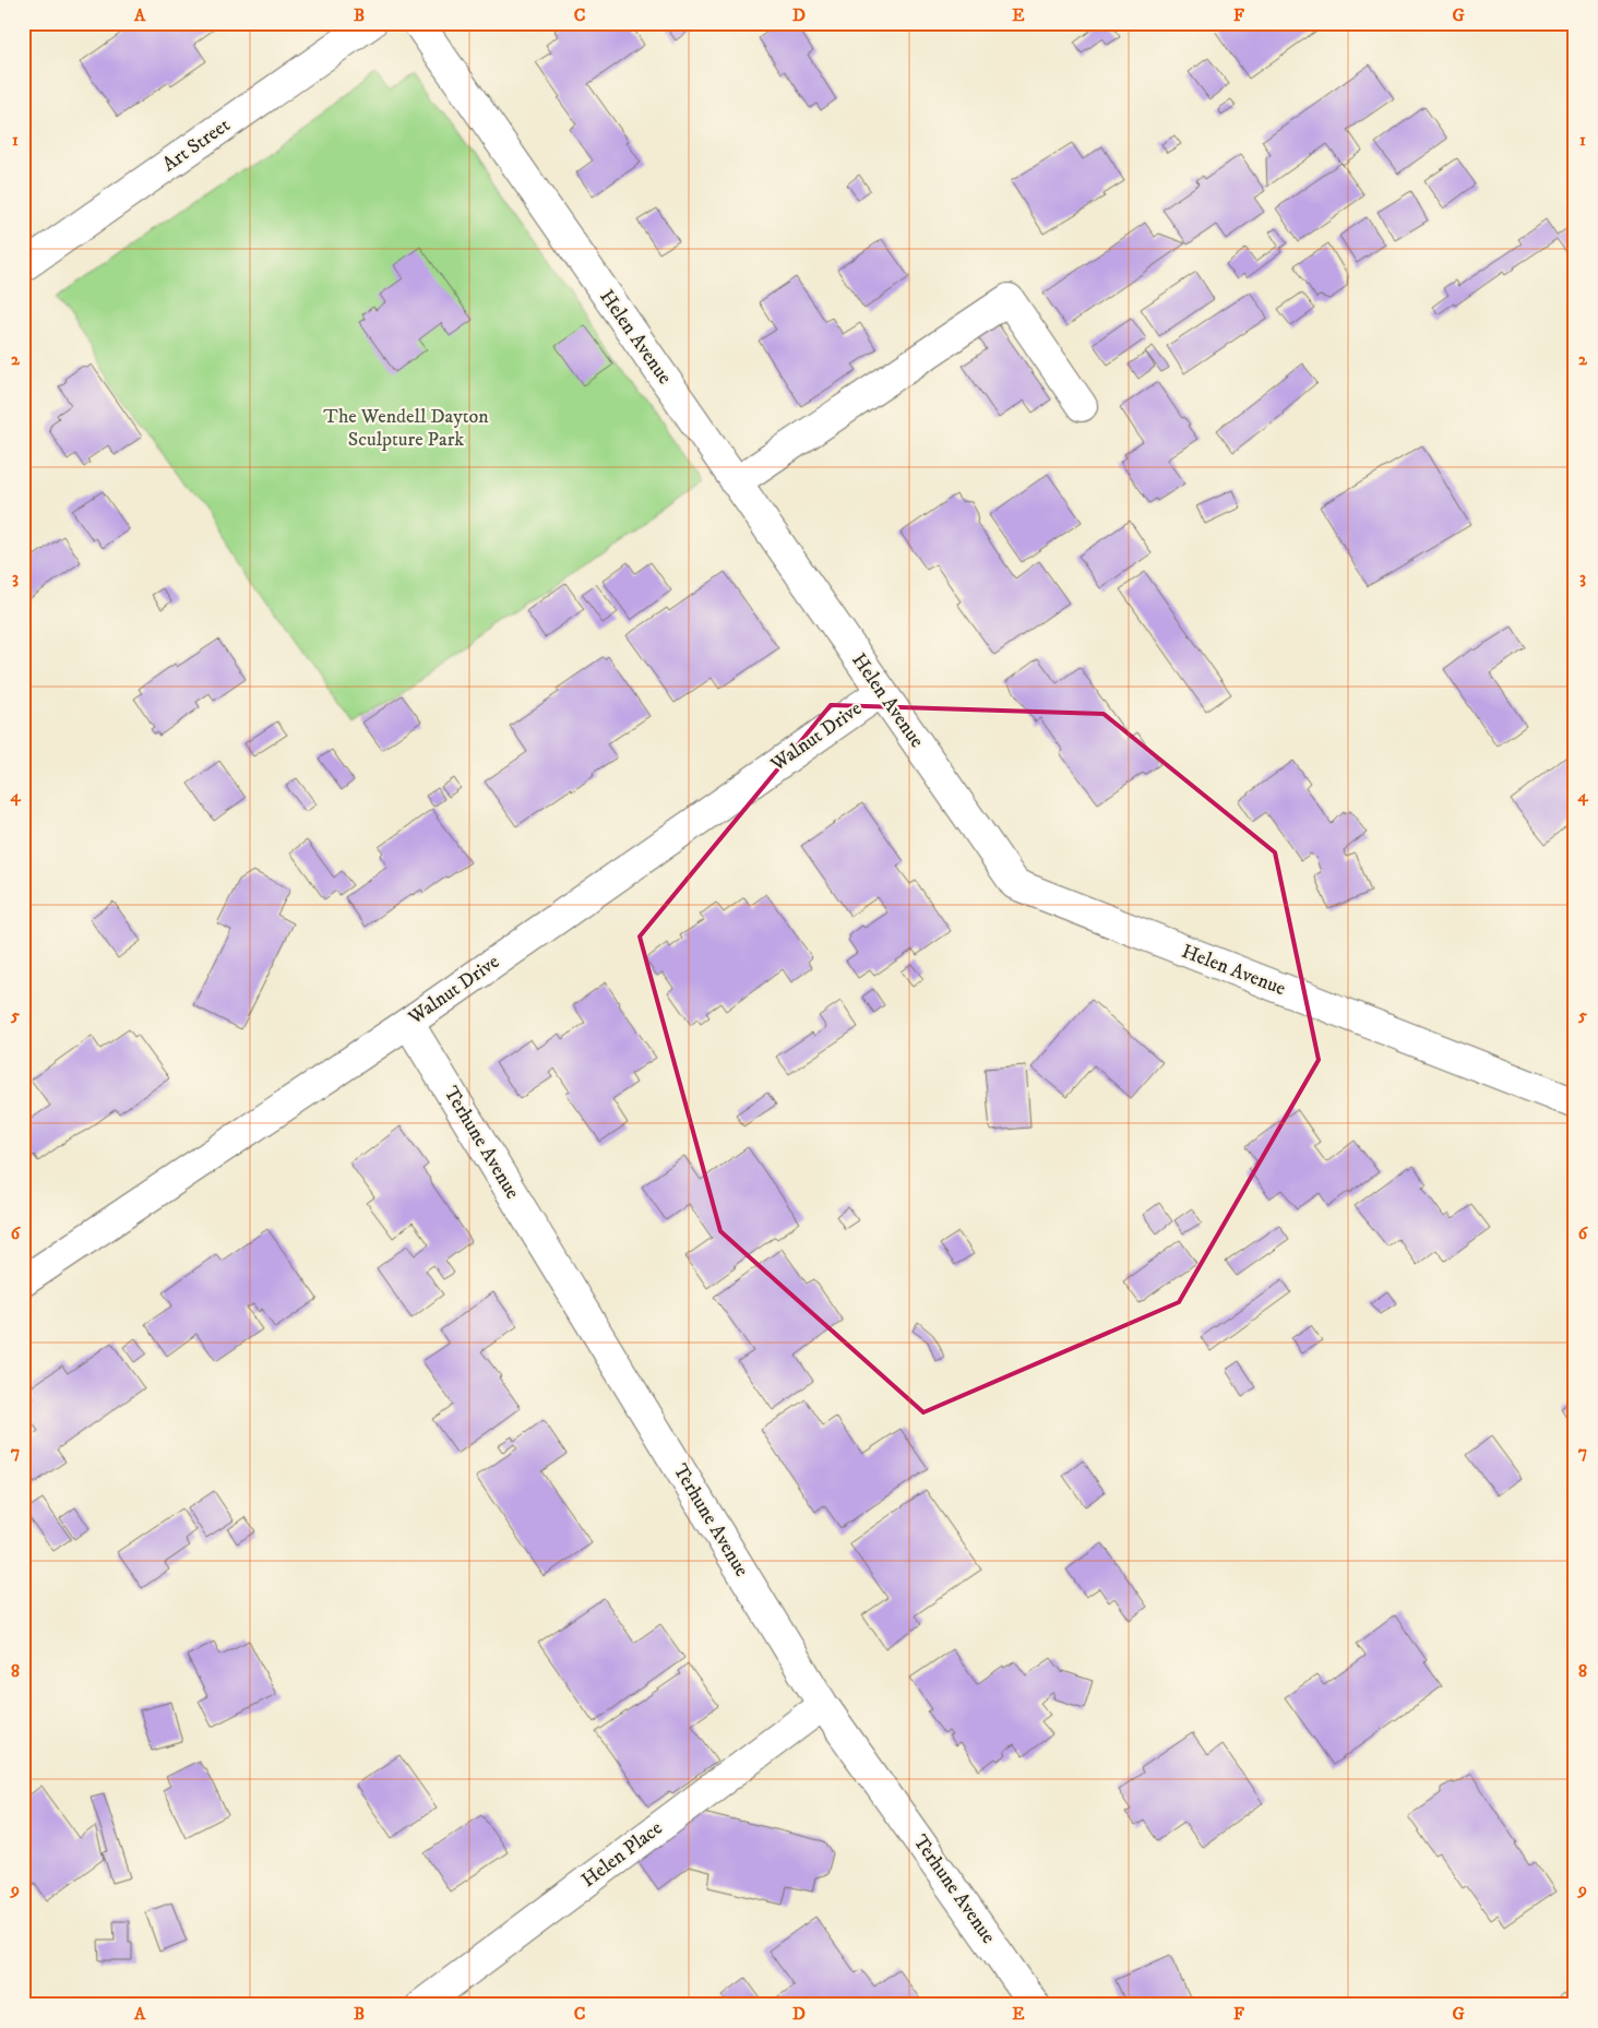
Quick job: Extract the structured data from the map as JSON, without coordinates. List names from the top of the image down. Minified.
{"streets":{"street":["Art Street","Helen Avenue","Walnut Drive","Terhune Avenue","Helen Place"]},"crossings":[["Helen Avenue","Walnut Drive"],["Walnut Drive","Terhune Avenue"],["Terhune Avenue","Helen Place"]],"parks":["The Wendell Dayton Sculpture Park"],"grid":{"columns":["A","B","C","D","E","F","G"],"rows":["1","2","3","4","5","6","7","8","9"]}}
